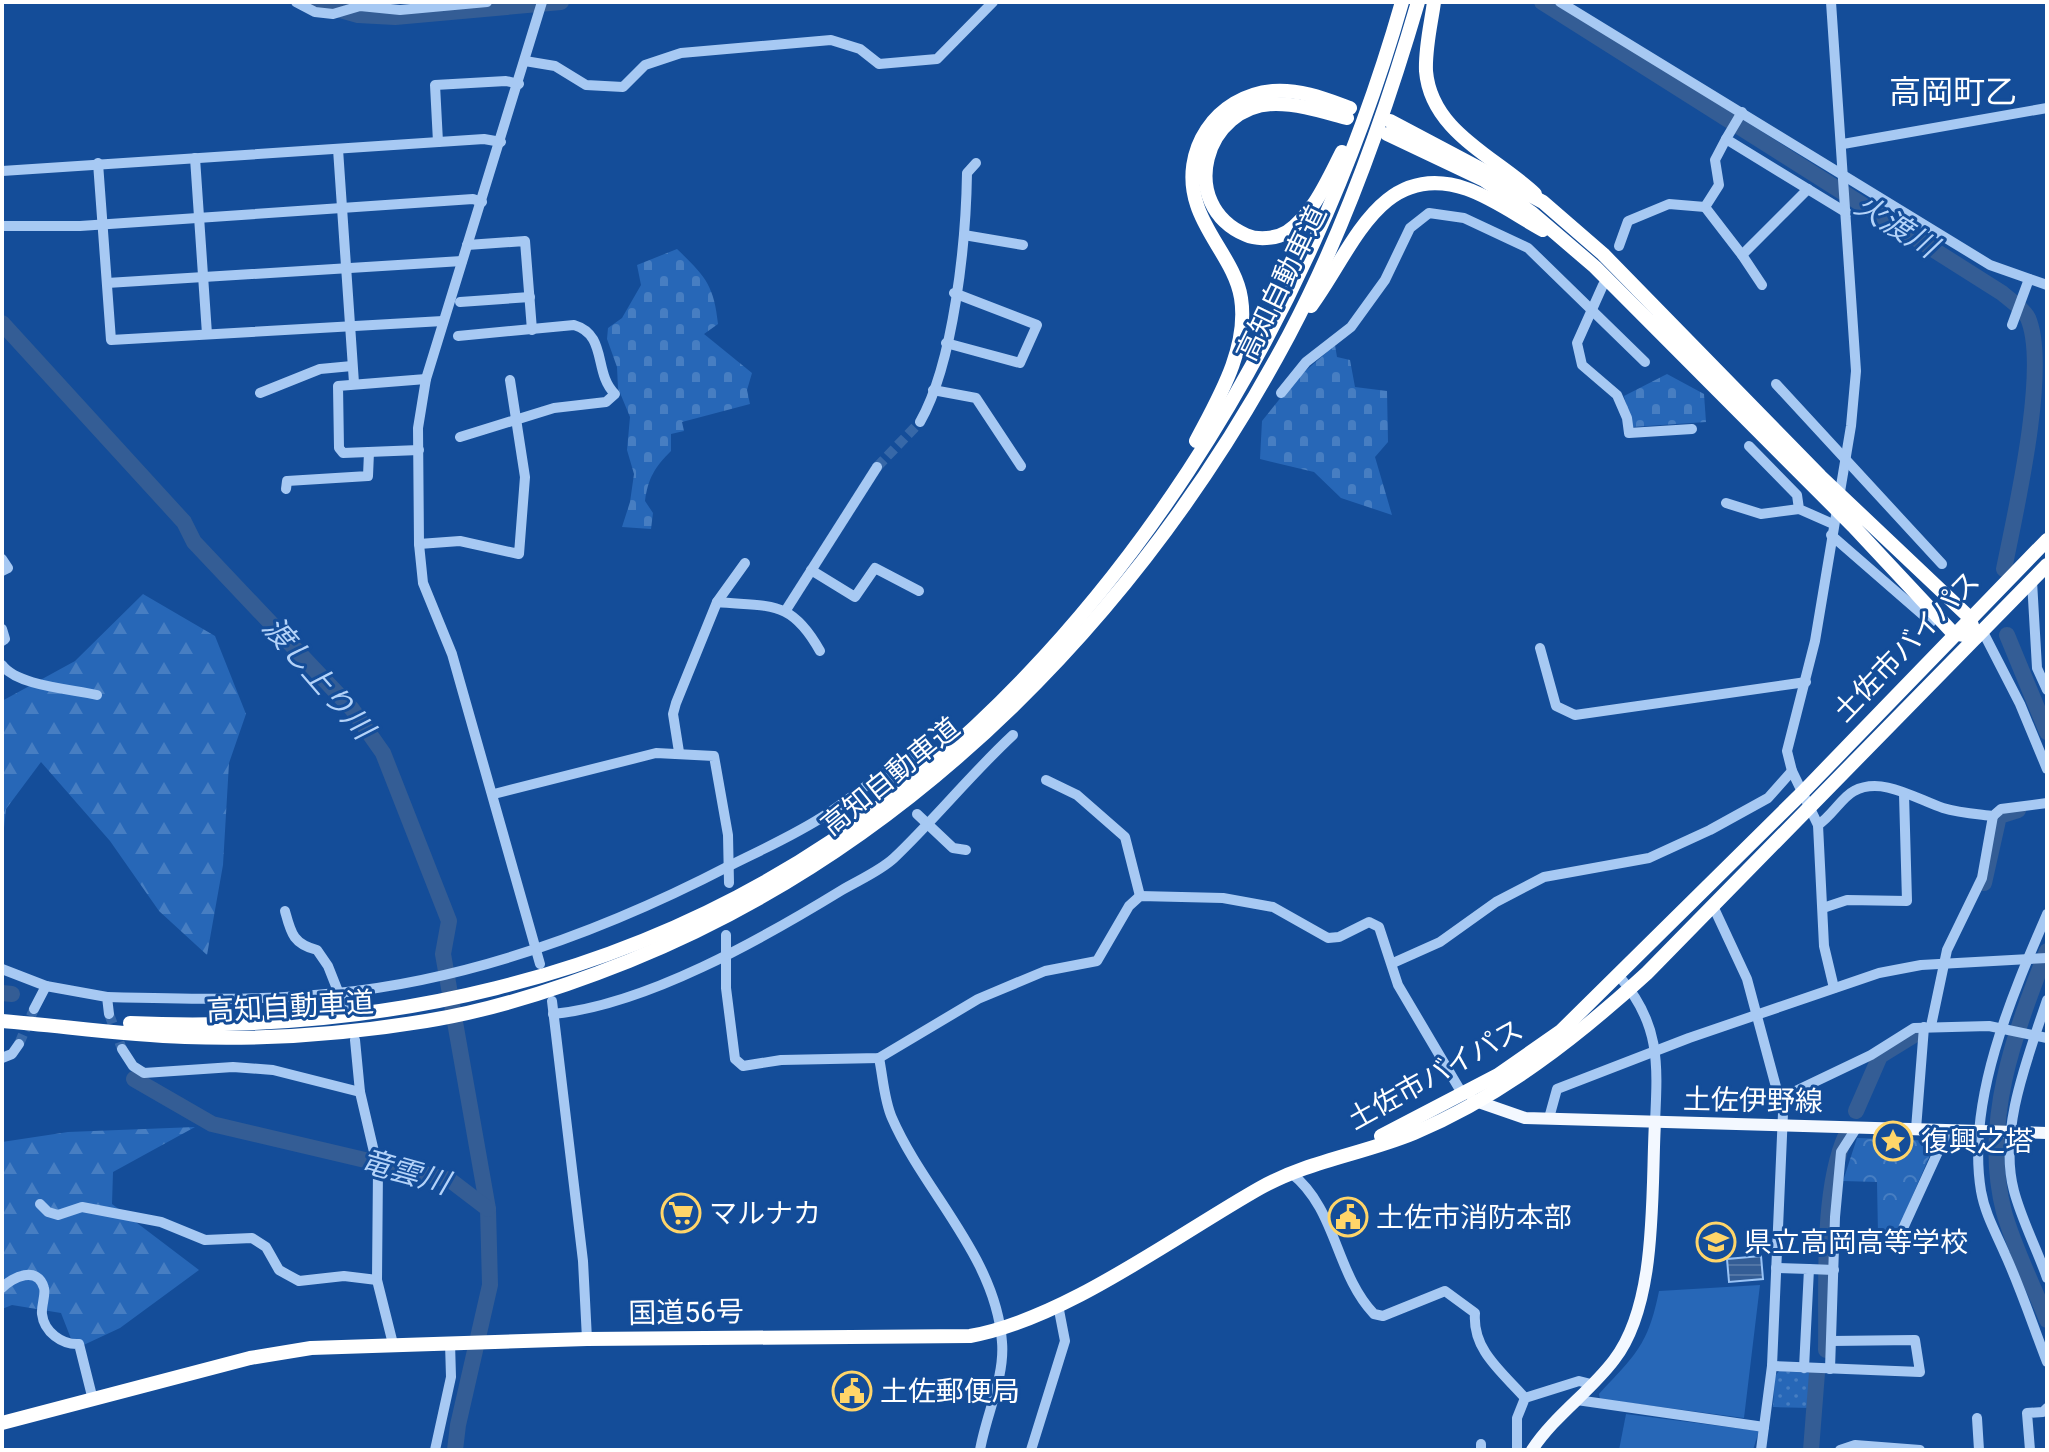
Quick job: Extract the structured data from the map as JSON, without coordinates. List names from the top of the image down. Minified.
{"streets":{"highway":["高知自動車道","土佐市バイパス","国道56号"],"main road":["土佐伊野線"]},"crossings":[["土佐市バイパス","土佐伊野線"],["土佐市バイパス","国道56号"]],"districts":["高岡町乙"],"water":["火渡川","渡し上り川","竜雲川"],"places":{"place":["復興之塔"],"supermarket":["マルナカ"],"public building":["土佐市消防本部","土佐郵便局"],"school or university":["県立高岡高等学校"]}}
